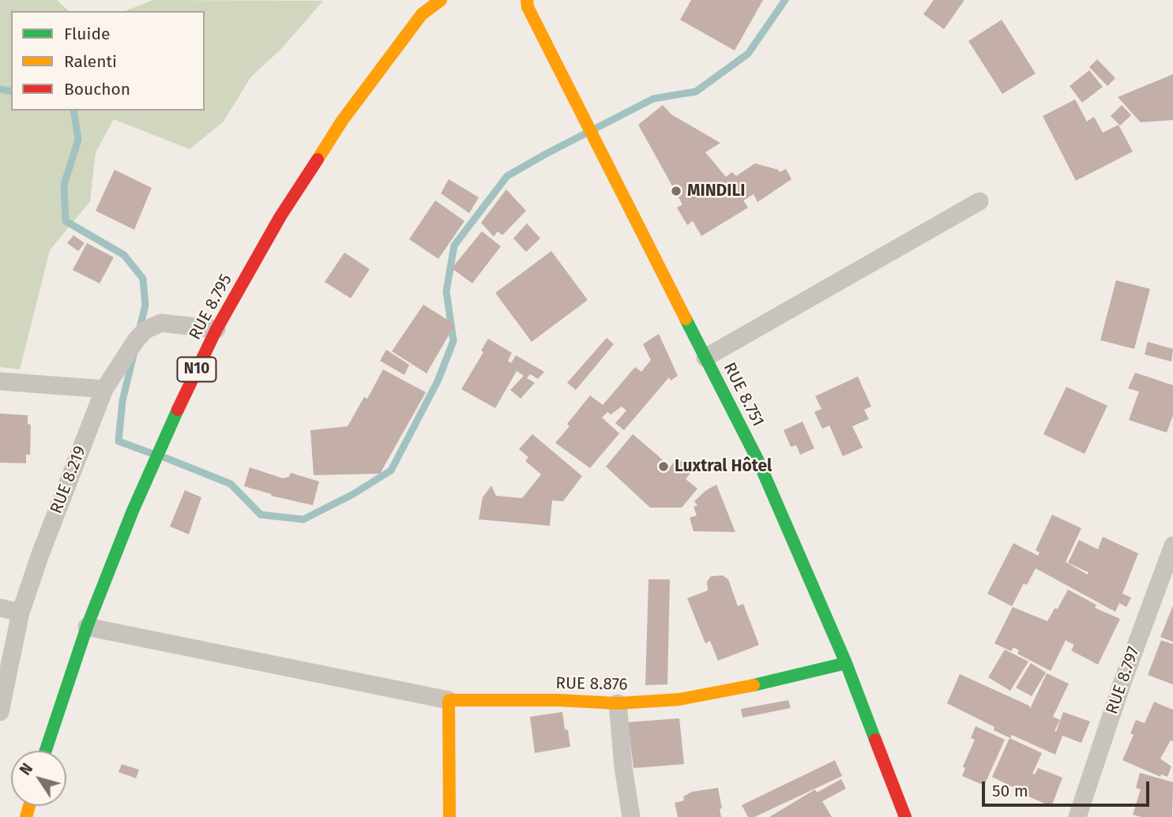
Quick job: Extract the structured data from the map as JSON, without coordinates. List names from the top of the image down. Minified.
{"streets":{"main road":["RUE 8.795","N10","RUE 8.751","RUE 8.876"],"street":["RUE 8.219","RUE 8.797"]},"crossings":[["RUE 8.795","N10"],["RUE 8.795","RUE 8.219"],["RUE 8.751","RUE 8.876"]],"places":["MINDILI","Luxtral Hôtel"],"legend":["Fluide","Ralenti","Bouchon"],"scale_bar":"50 m","north":"top left"}
